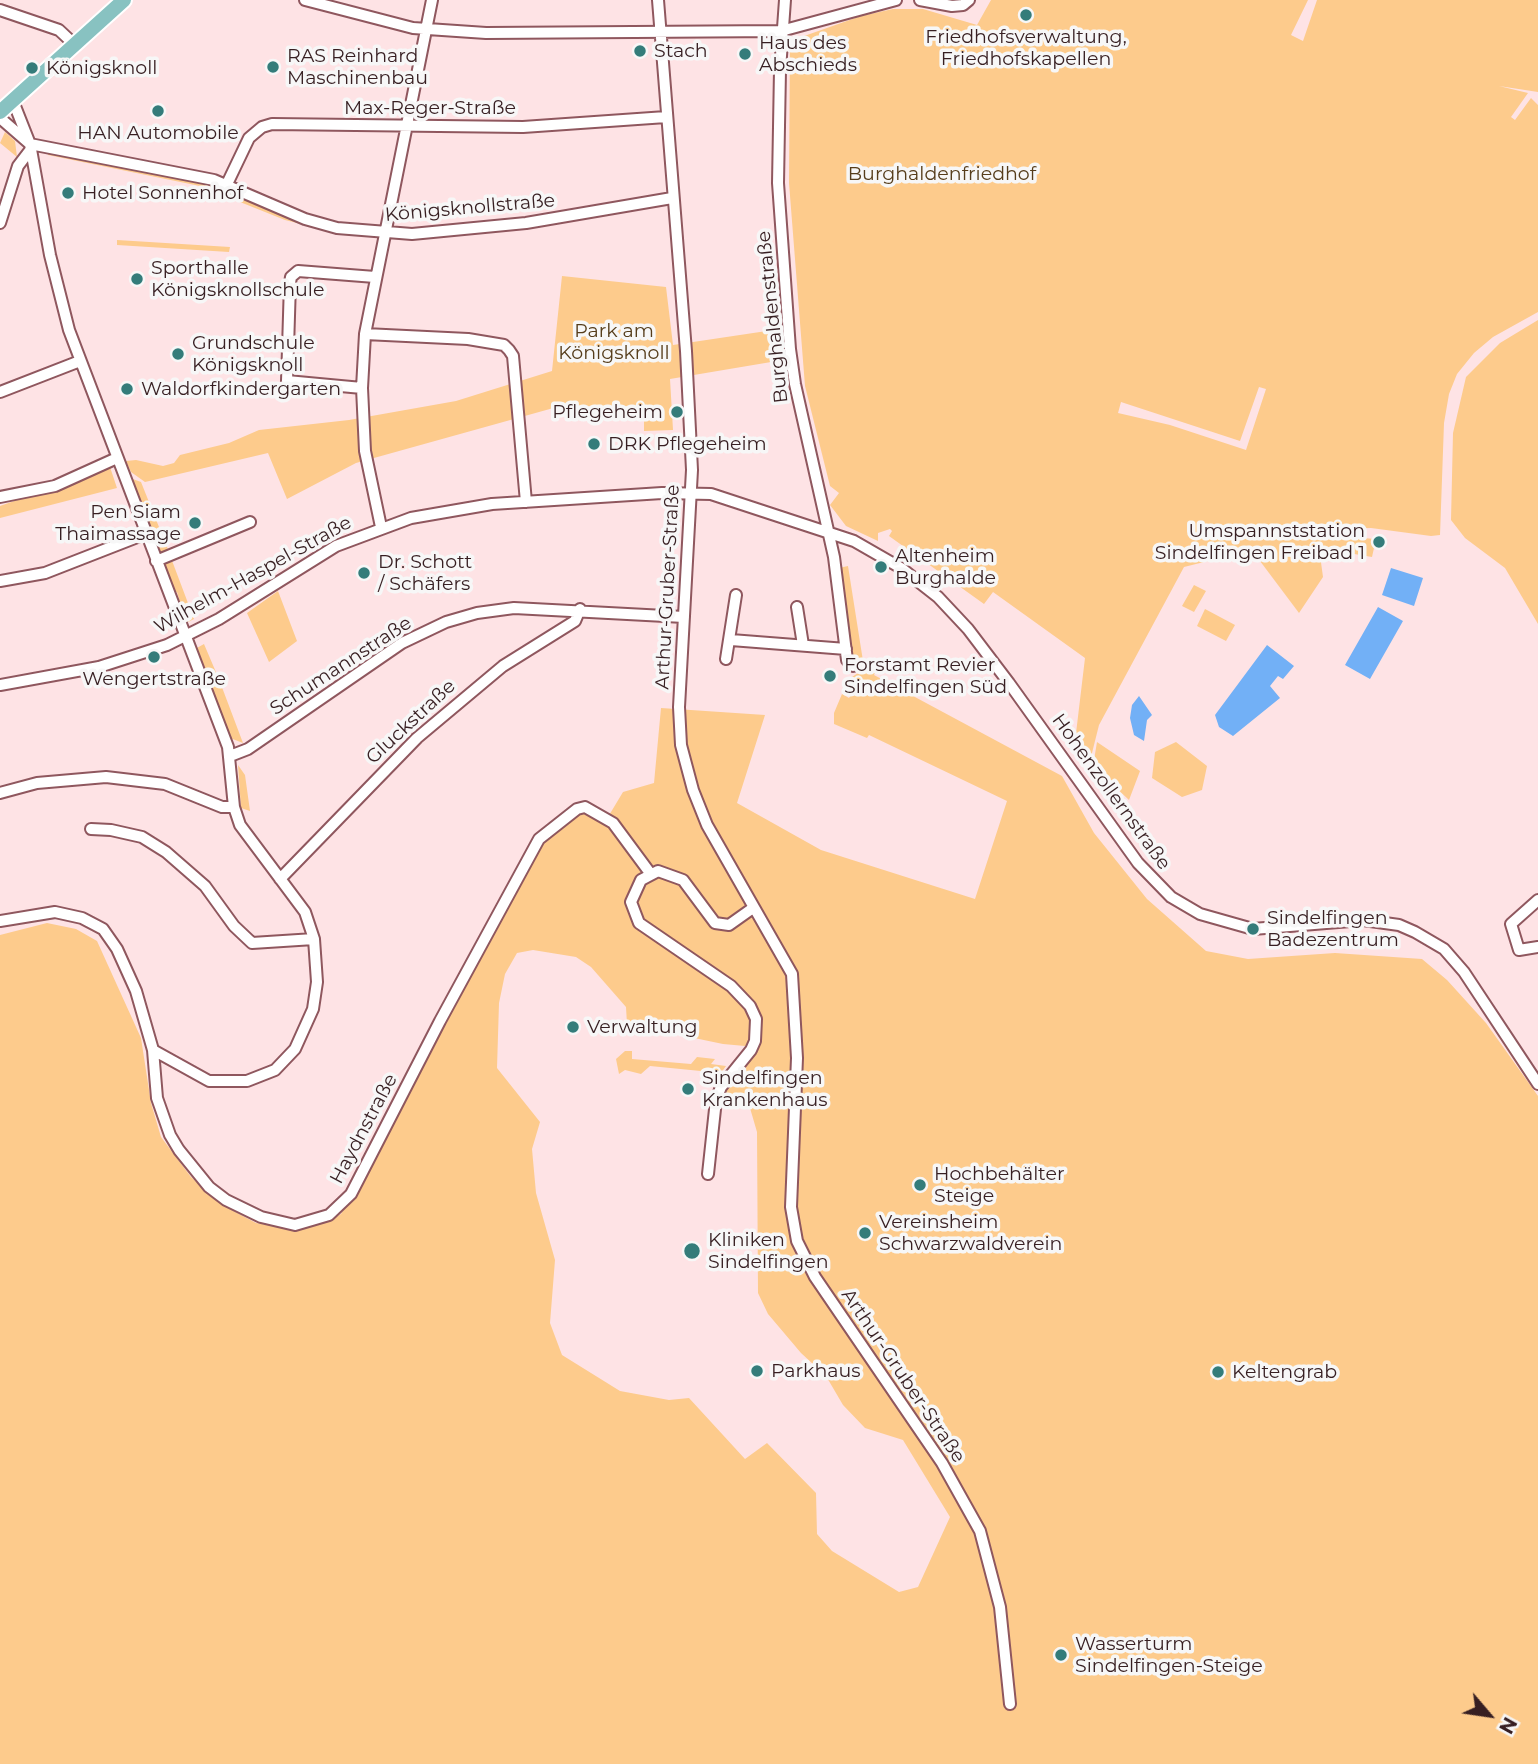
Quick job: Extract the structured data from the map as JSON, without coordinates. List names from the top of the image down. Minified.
{"streets":{"street":["Max-Reger-Straße","Königsknollstraße","Burghaldenstraße","Wilhelm-Haspel-Straße","Arthur-Gruber-Straße","Schumannstraße","Gluckstraße","Hohenzollernstraße","Haydnstraße"]},"crossings":[["Max-Reger-Straße","Königsknollstraße"],["Max-Reger-Straße","Arthur-Gruber-Straße"],["Königsknollstraße","Arthur-Gruber-Straße"],["Burghaldenstraße","Hohenzollernstraße"],["Wilhelm-Haspel-Straße","Arthur-Gruber-Straße"],["Wilhelm-Haspel-Straße","Hohenzollernstraße"],["Arthur-Gruber-Straße","Schumannstraße"],["Arthur-Gruber-Straße","Hohenzollernstraße"],["Schumannstraße","Gluckstraße"]],"parks":["Burghaldenfriedhof","Park am Königsknoll"],"places":["Friedhofsverwaltung, Friedhofskapellen","Stach","Haus des Abschieds","RAS Reinhard Maschinenbau","Königsknoll","HAN Automobile","Hotel Sonnenhof","Sporthalle Königsknollschule","Grundschule Königsknoll","Waldorfkindergarten","Pflegeheim","DRK Pflegeheim","Pen Siam Thaimassage","Umspannststation Sindelfingen Freibad 1","Altenheim Burghalde","Dr. Schott / Schäfers","Wengertstraße","Forstamt Revier Sindelfingen Süd","Sindelfingen Badezentrum","Verwaltung","Sindelfingen Krankenhaus","Hochbehälter Steige","Vereinsheim Schwarzwaldverein","Kliniken Sindelfingen","Parkhaus","Keltengrab","Wasserturm Sindelfingen-Steige"],"north":"bottom right"}
